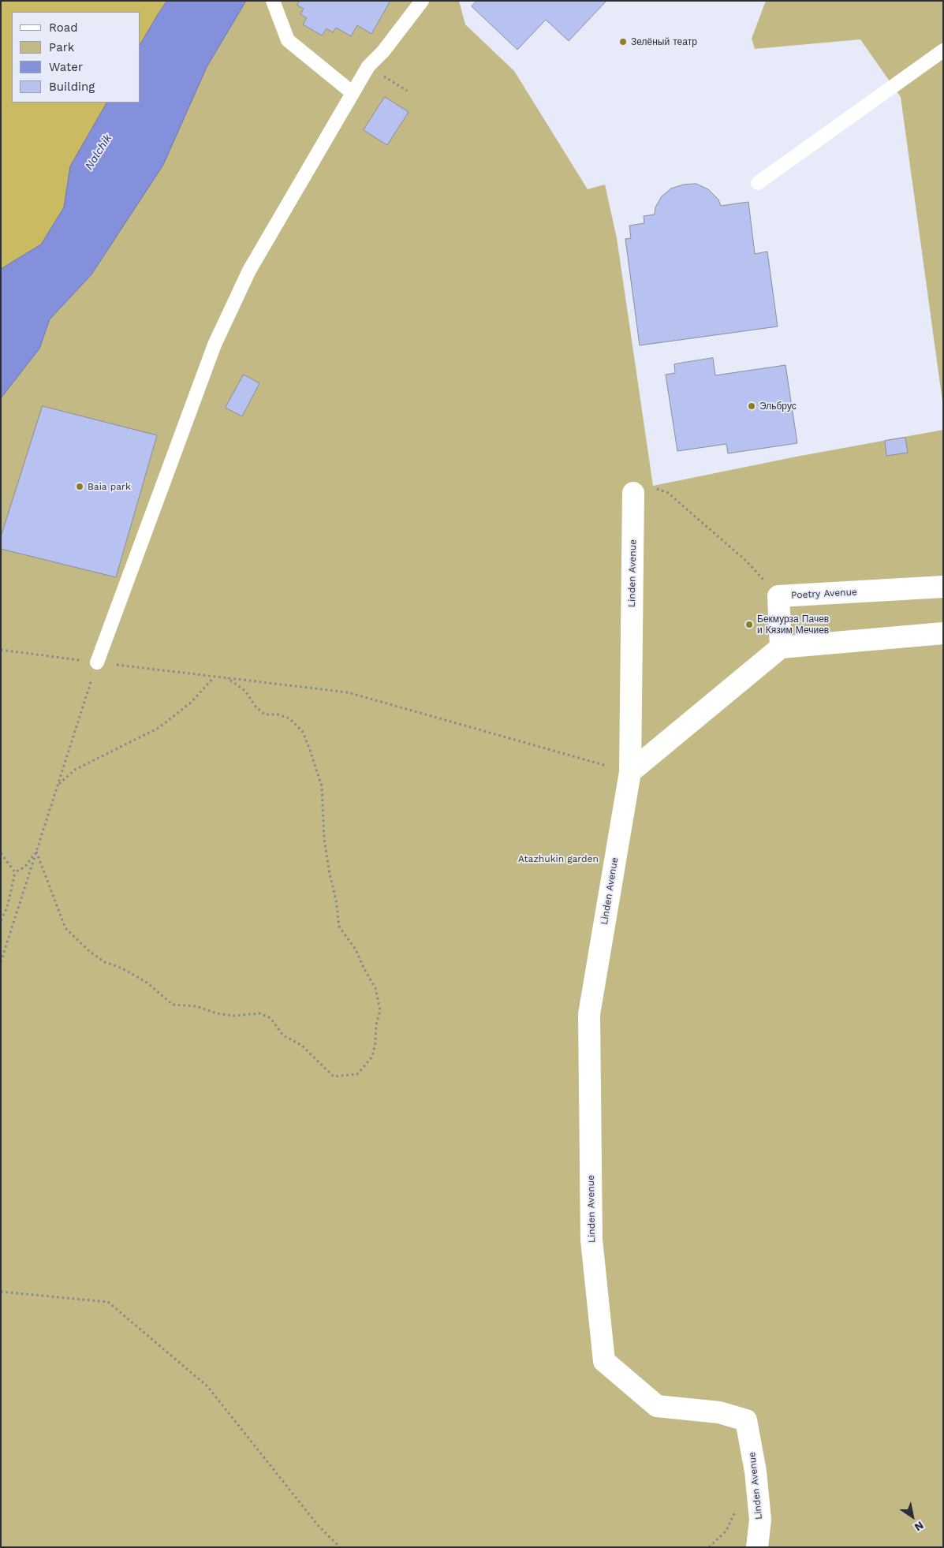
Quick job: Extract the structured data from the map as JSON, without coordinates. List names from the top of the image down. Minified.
{"streets":{"street":["Linden Avenue","Poetry Avenue"]},"water":["Nalchik"],"parks":["Atazhukin garden"],"places":["Зелёный театр","Эльбрус","Baia park","Бекмурза Пачев и Кязим Мечиев"],"legend":["Road","Park","Water","Building"],"north":"bottom right"}
